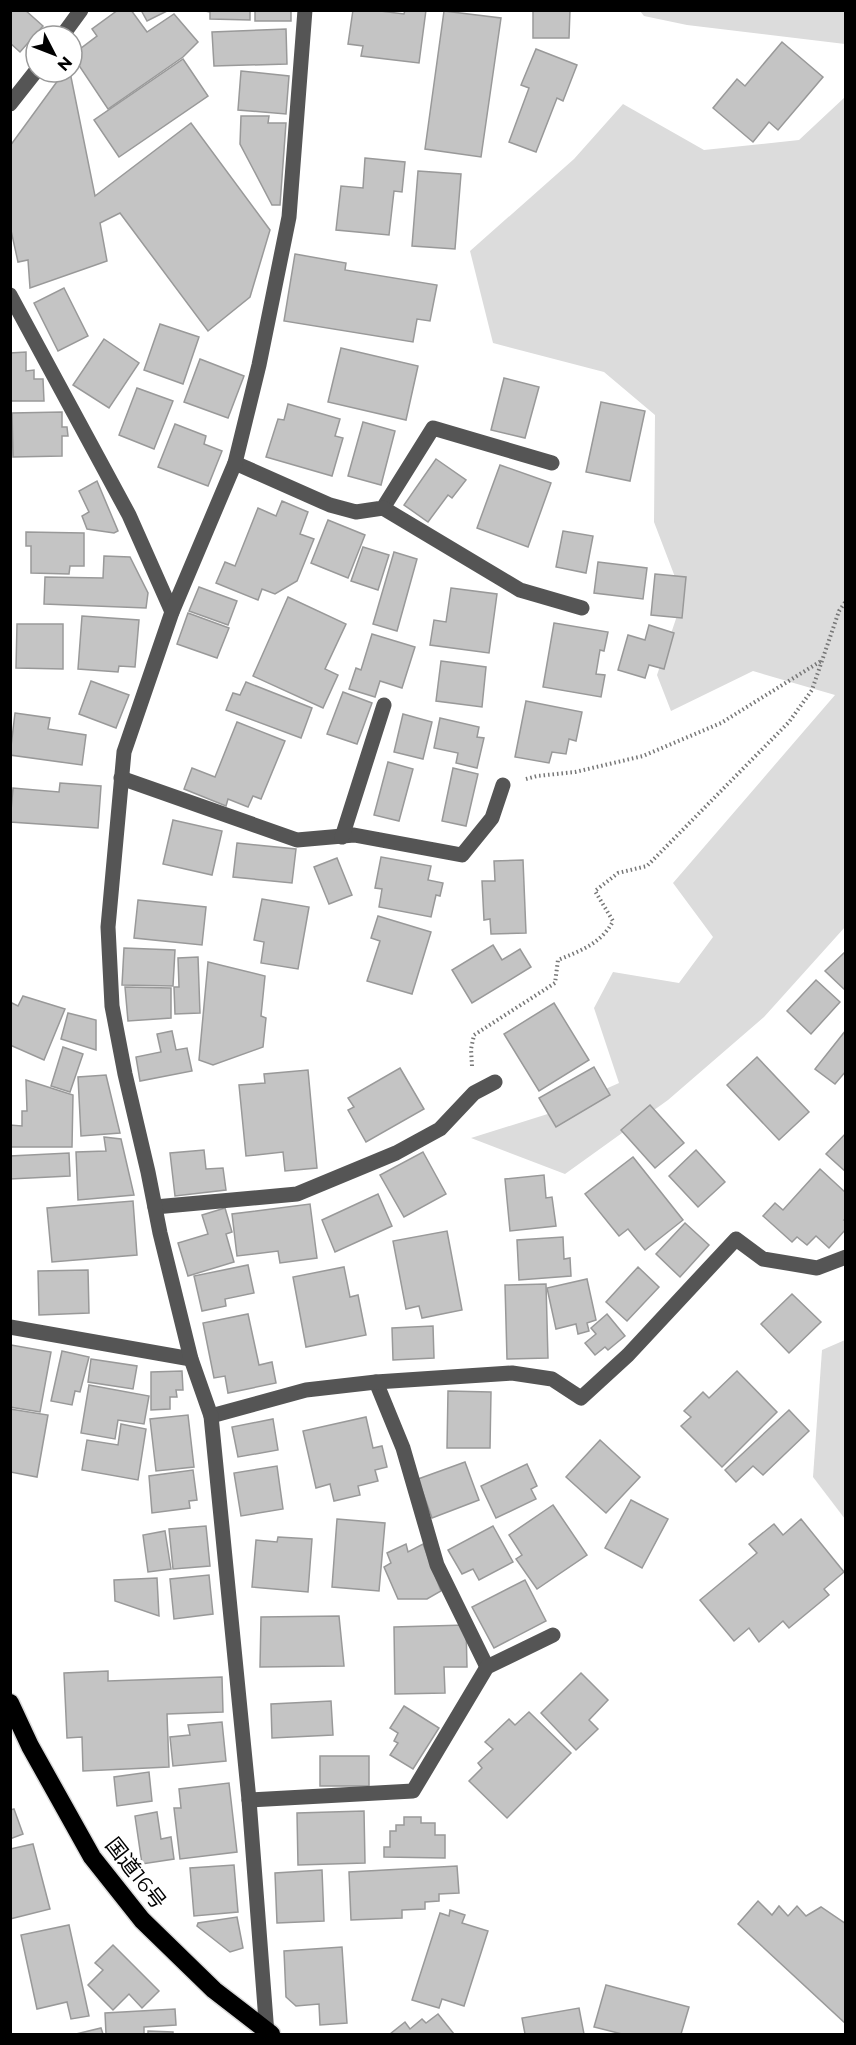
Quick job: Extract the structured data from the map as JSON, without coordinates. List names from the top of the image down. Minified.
{"streets":{"highway":["国道16号"]},"north":"bottom right"}
